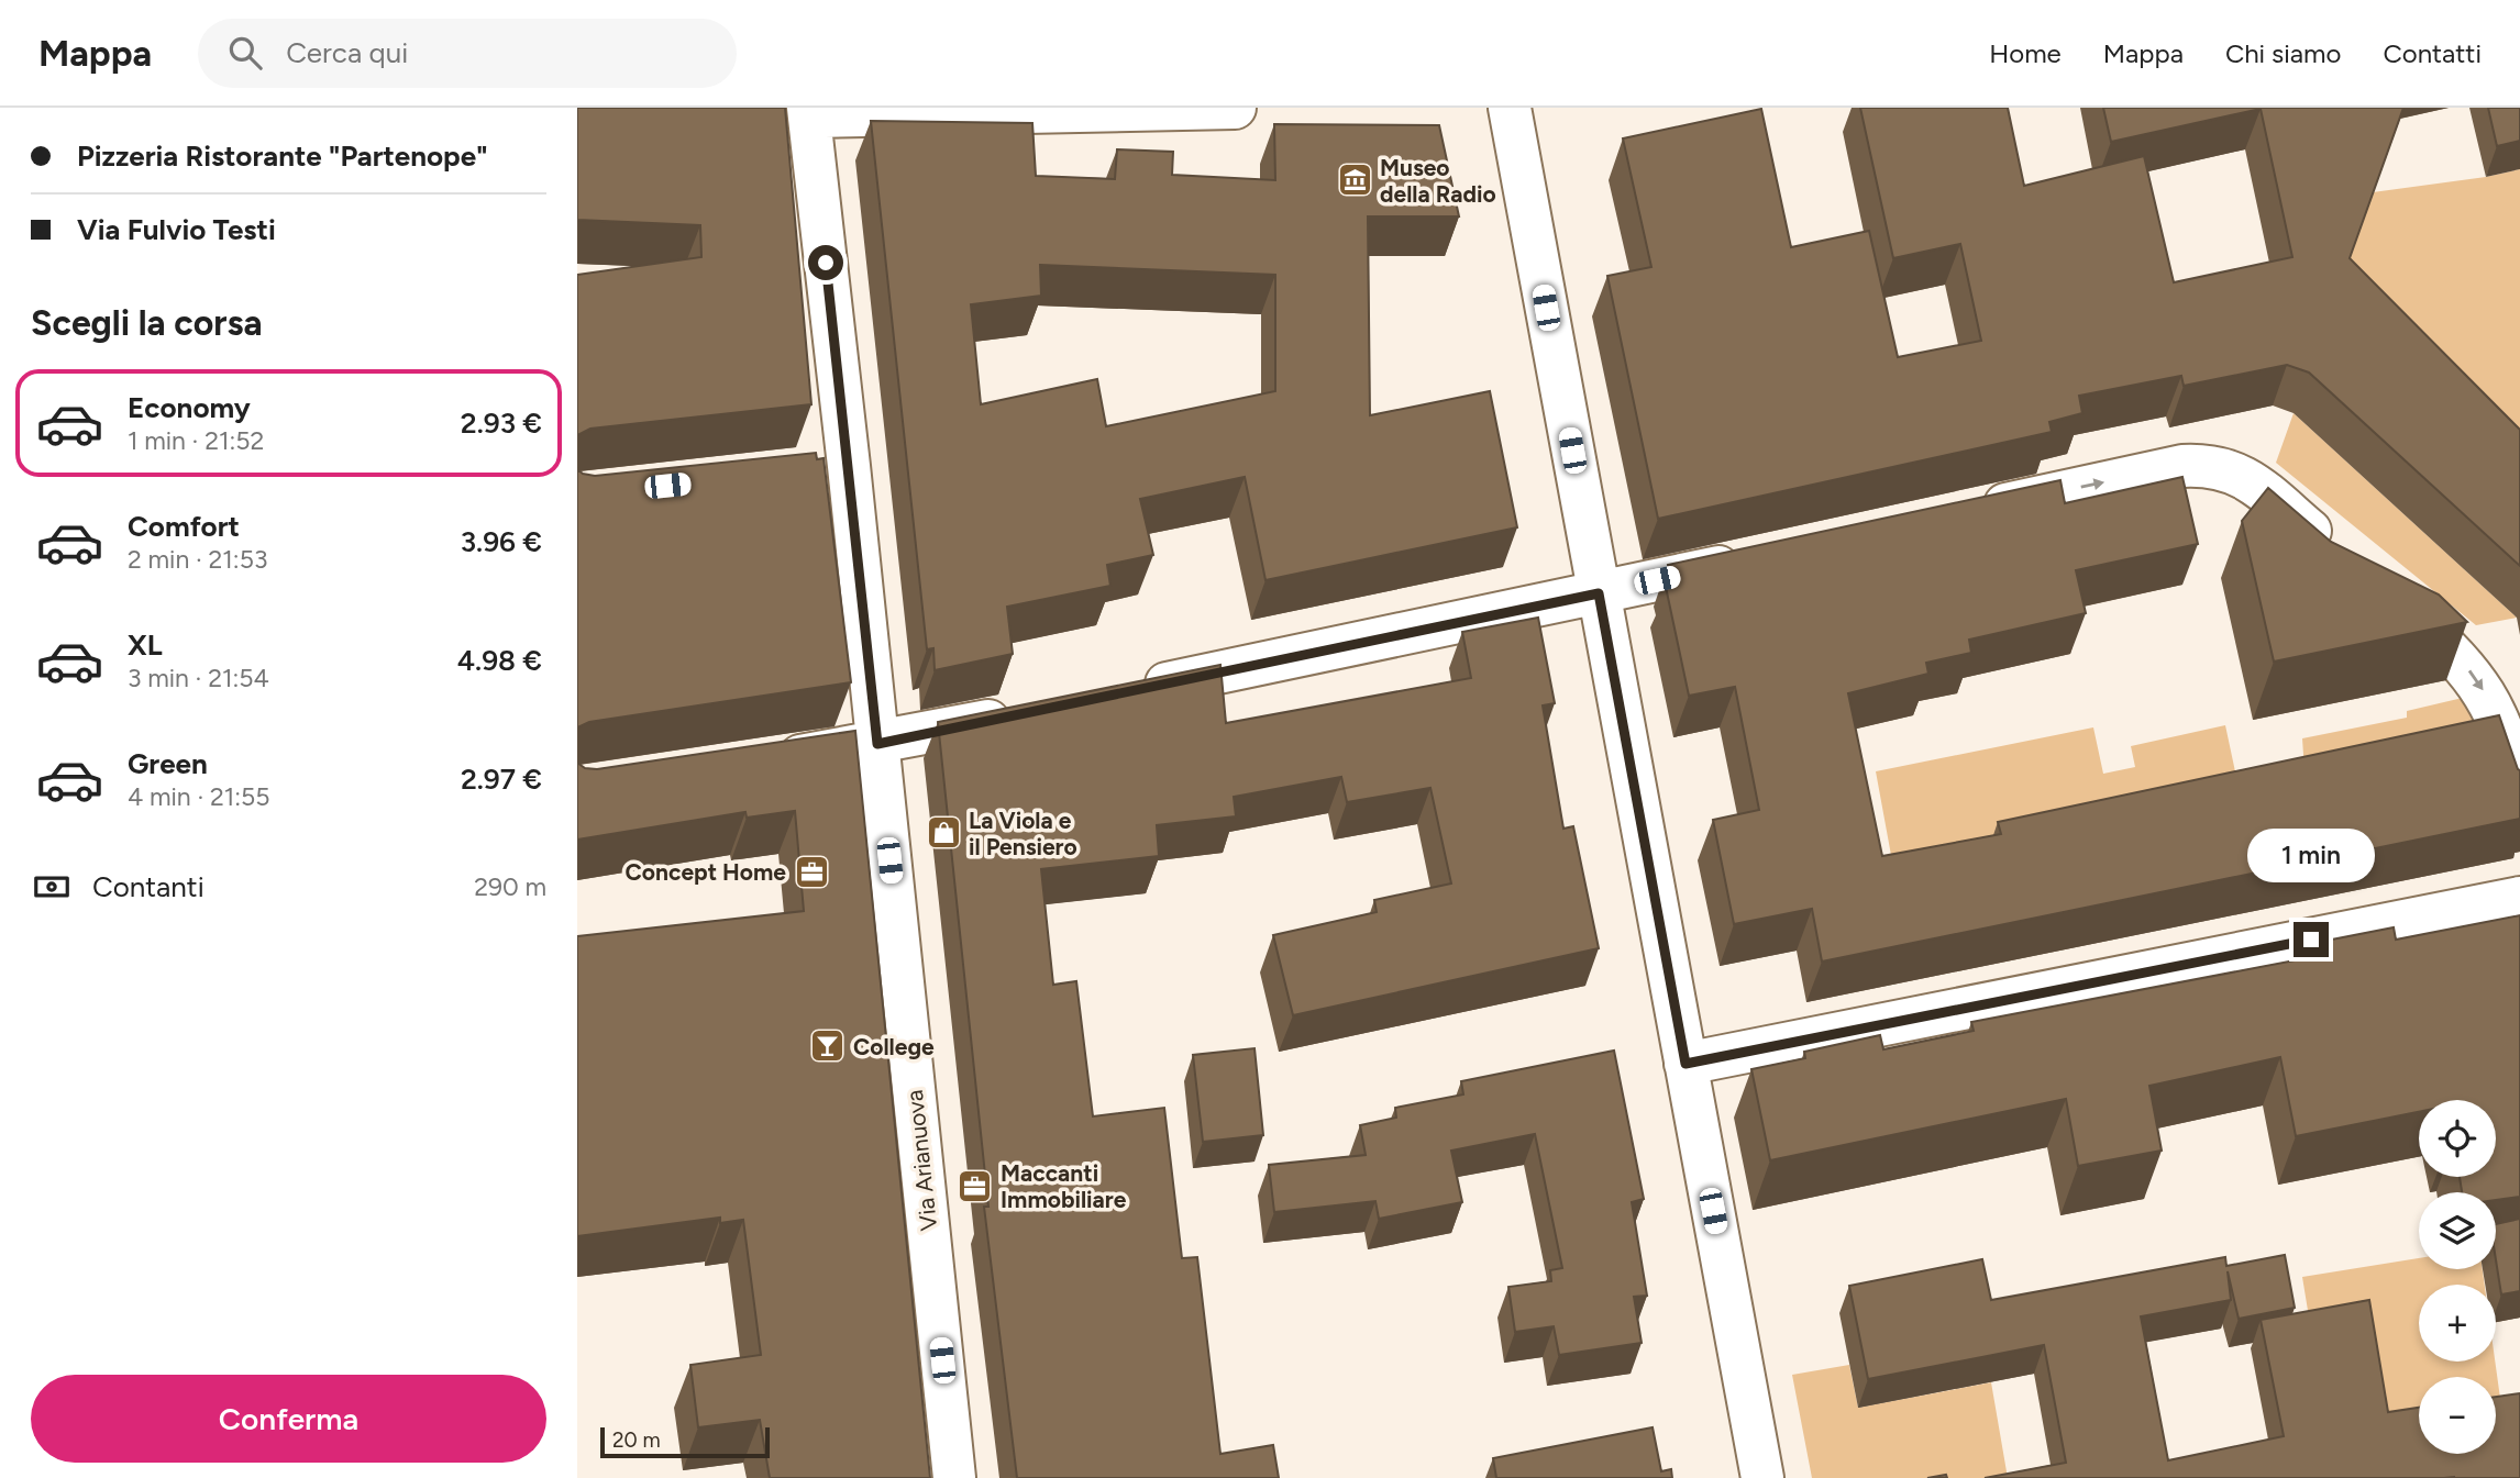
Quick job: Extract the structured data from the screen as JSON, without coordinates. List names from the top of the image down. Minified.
{"streets":{"street":["Via Arianuova"]},"places":{"museum":["Museo della Radio"],"shop":["La Viola e il Pensiero"],"office":["Concept Home","Maccanti Immobiliare"],"bar":["College"]},"scale_bar":"20 m","page":{"header":"Mappa","search":"Cerca qui","nav":["Home","Mappa","Chi siamo","Contatti"],"banner":["Pizzeria Ristorante \"Partenope\"","Via Fulvio Testi"],"heading":"Scegli la corsa","list":[{"name":"Economy","note":"1 min · 21:52","value":"2.93 €"},{"name":"Comfort","note":"2 min · 21:53","value":"3.96 €"},{"name":"XL","note":"3 min · 21:54","value":"4.98 €"},{"name":"Green","note":"4 min · 21:55","value":"2.97 €"}],"bubble":"1 min","pay":["Contanti","290 m"],"map_buttons":["+","−"],"buttons":"Conferma","scale":"20 m"}}
